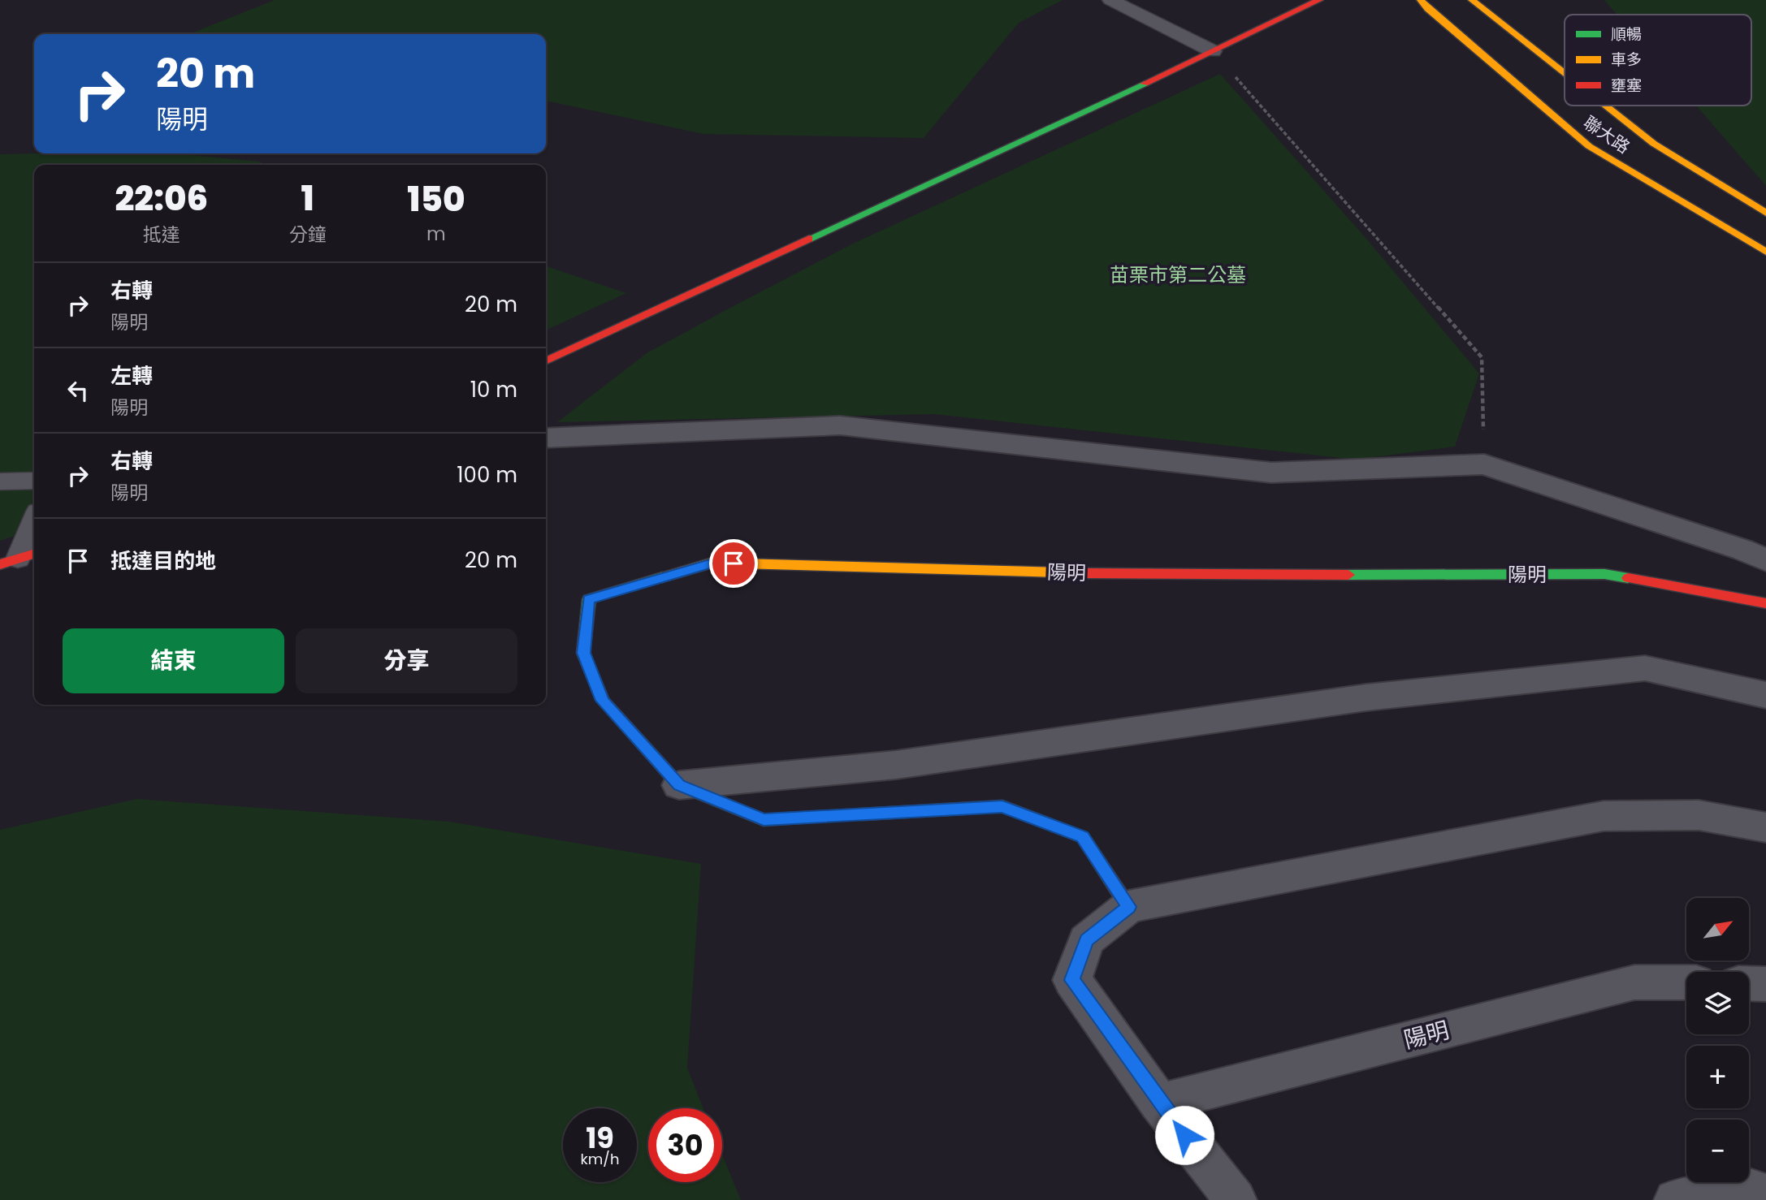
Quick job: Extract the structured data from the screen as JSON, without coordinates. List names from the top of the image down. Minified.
{"streets":{"street":["聯大路","陽明"]},"parks":["苗栗市第二公墓"],"legend":["順暢","車多","壅塞"],"north":"top right","page":{"turn":["20 m","陽明"],"eta":["22:06","抵達","1","分鐘","150","m"],"list":[{"name":"右轉","note":"陽明","value":"20 m"},{"name":"左轉","note":"陽明","value":"10 m"},{"name":"右轉","note":"陽明","value":"100 m"},{"name":"抵達目的地","value":"20 m"}],"buttons":["結束","分享"],"map_buttons":["+","−"],"speed":"19 km/h","limit":"30"}}
